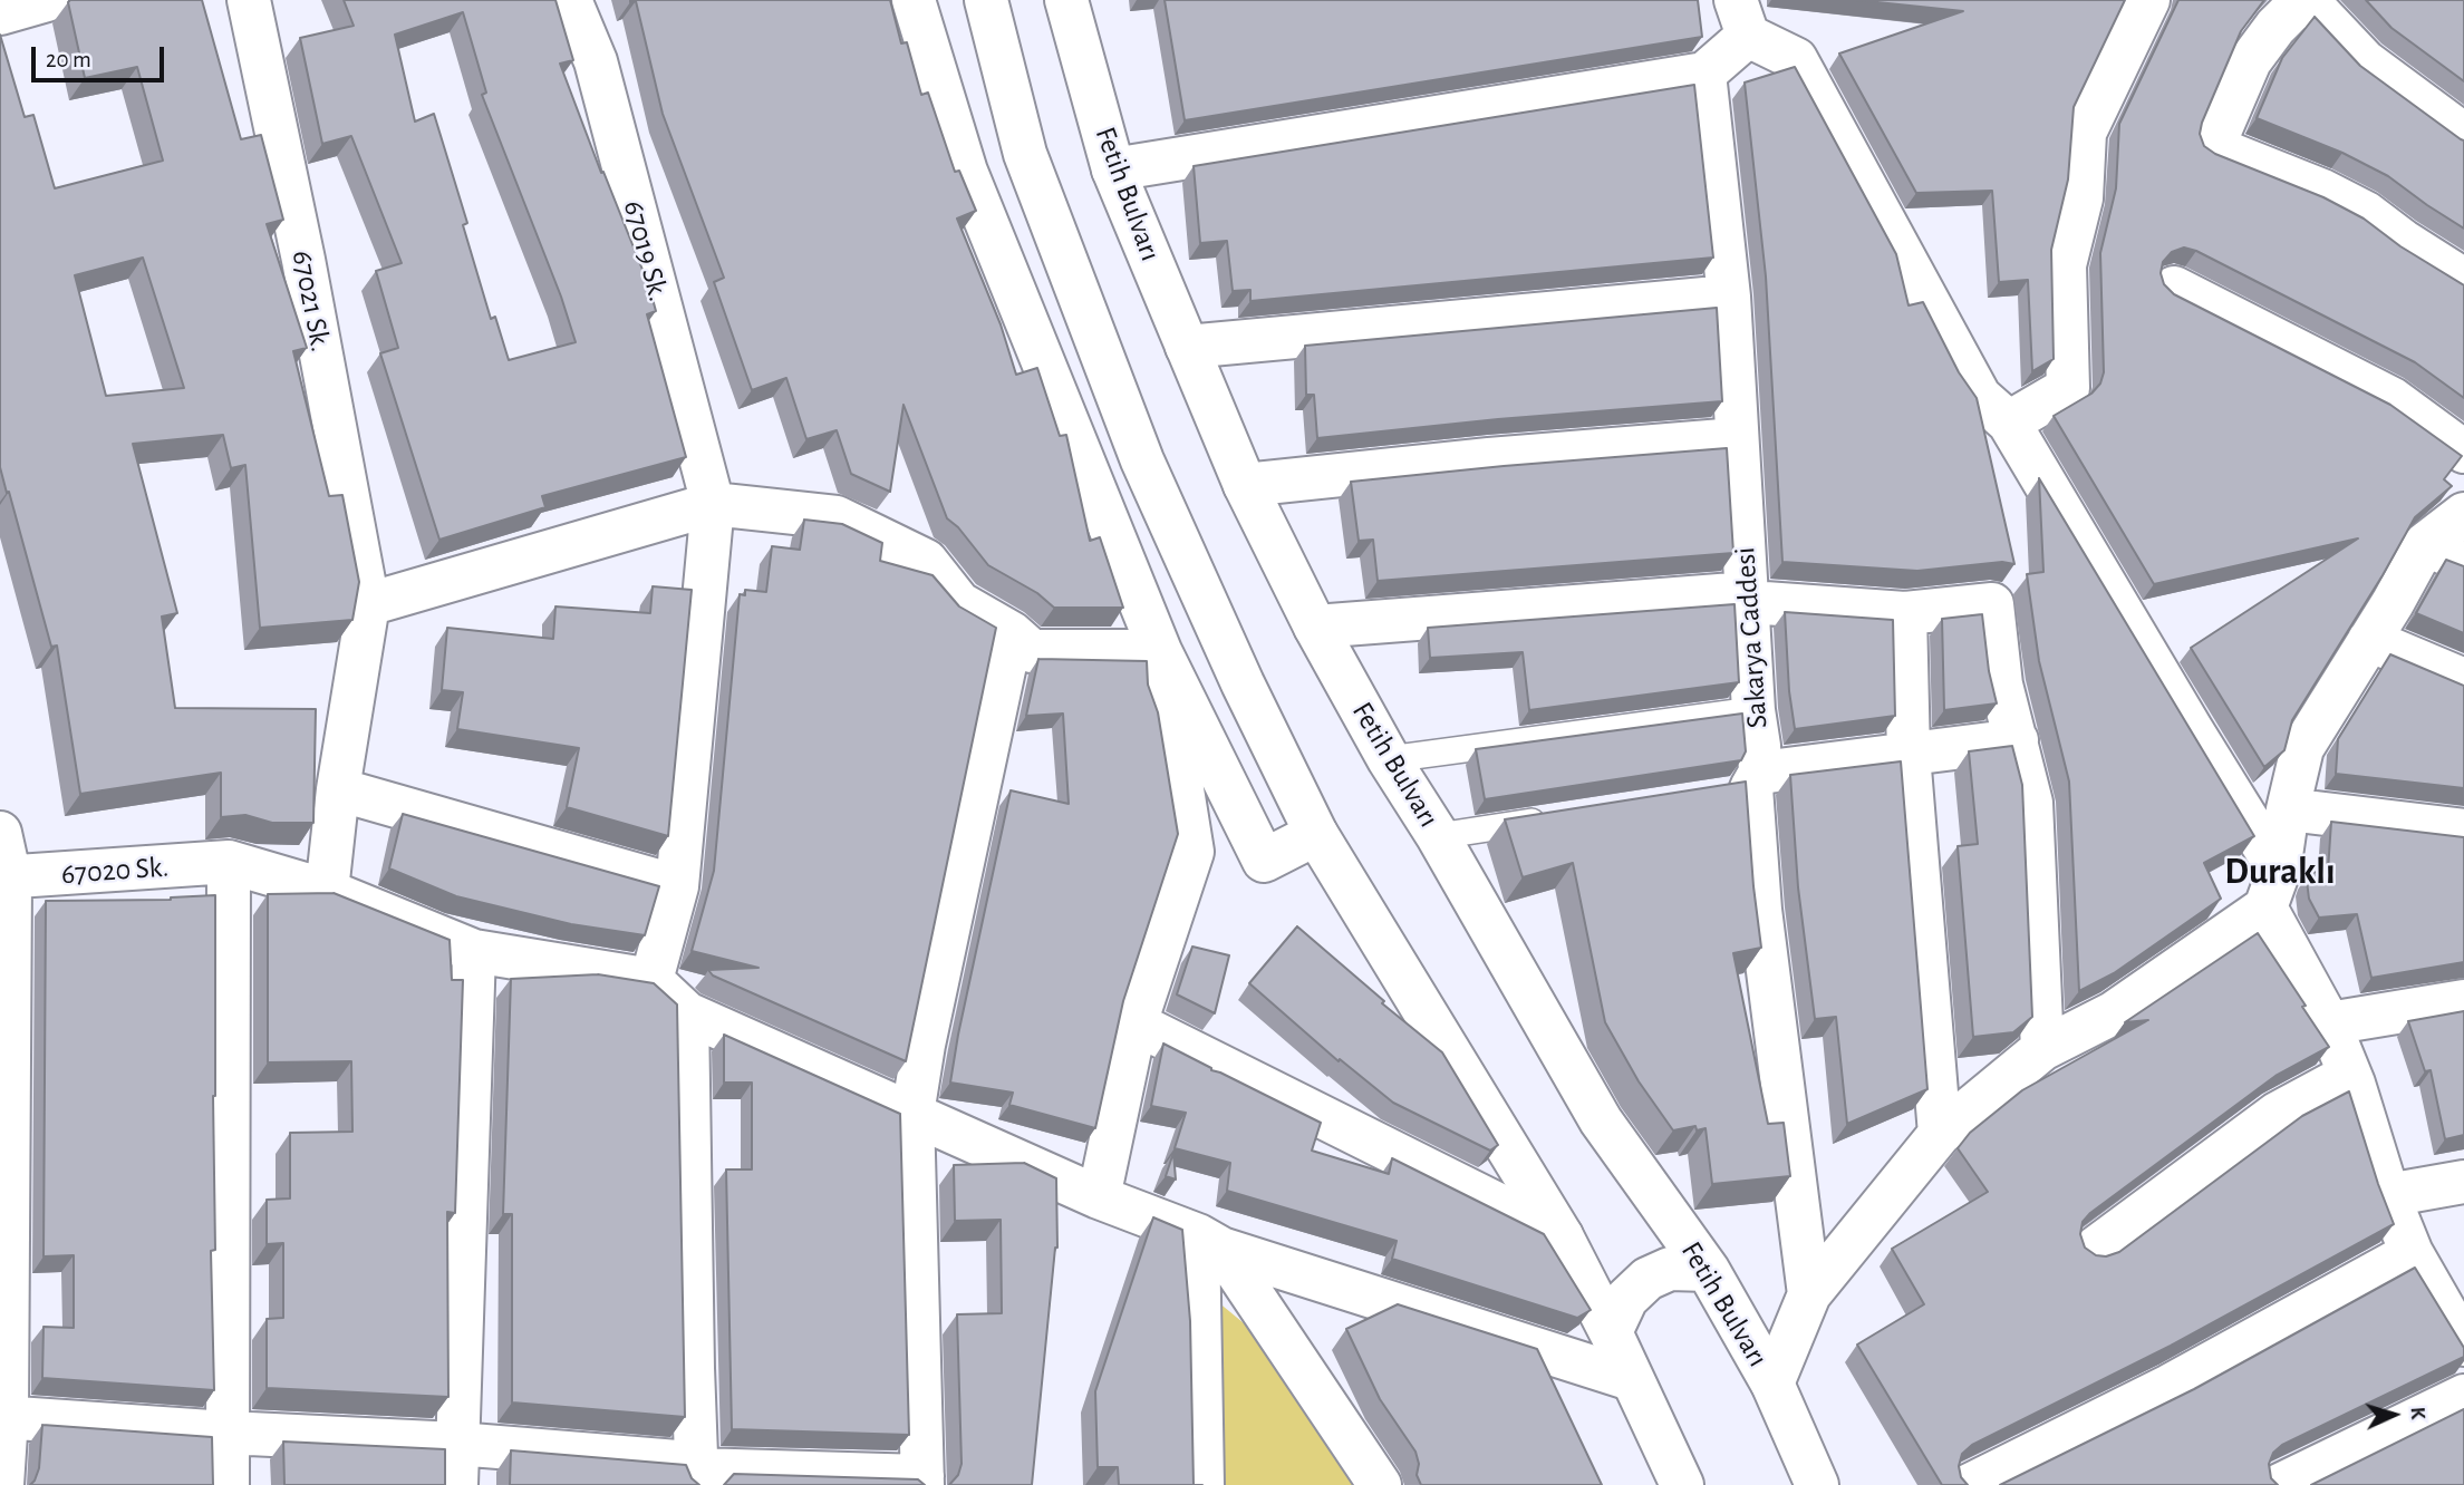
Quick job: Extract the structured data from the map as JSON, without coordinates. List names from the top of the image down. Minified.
{"streets":{"street":["Fetih Bulvarı","67019 Sk.","67021 Sk.","Sakarya Caddesi","67020 Sk."]},"districts":["Duraklı"],"scale_bar":"20 m","north":"right"}
